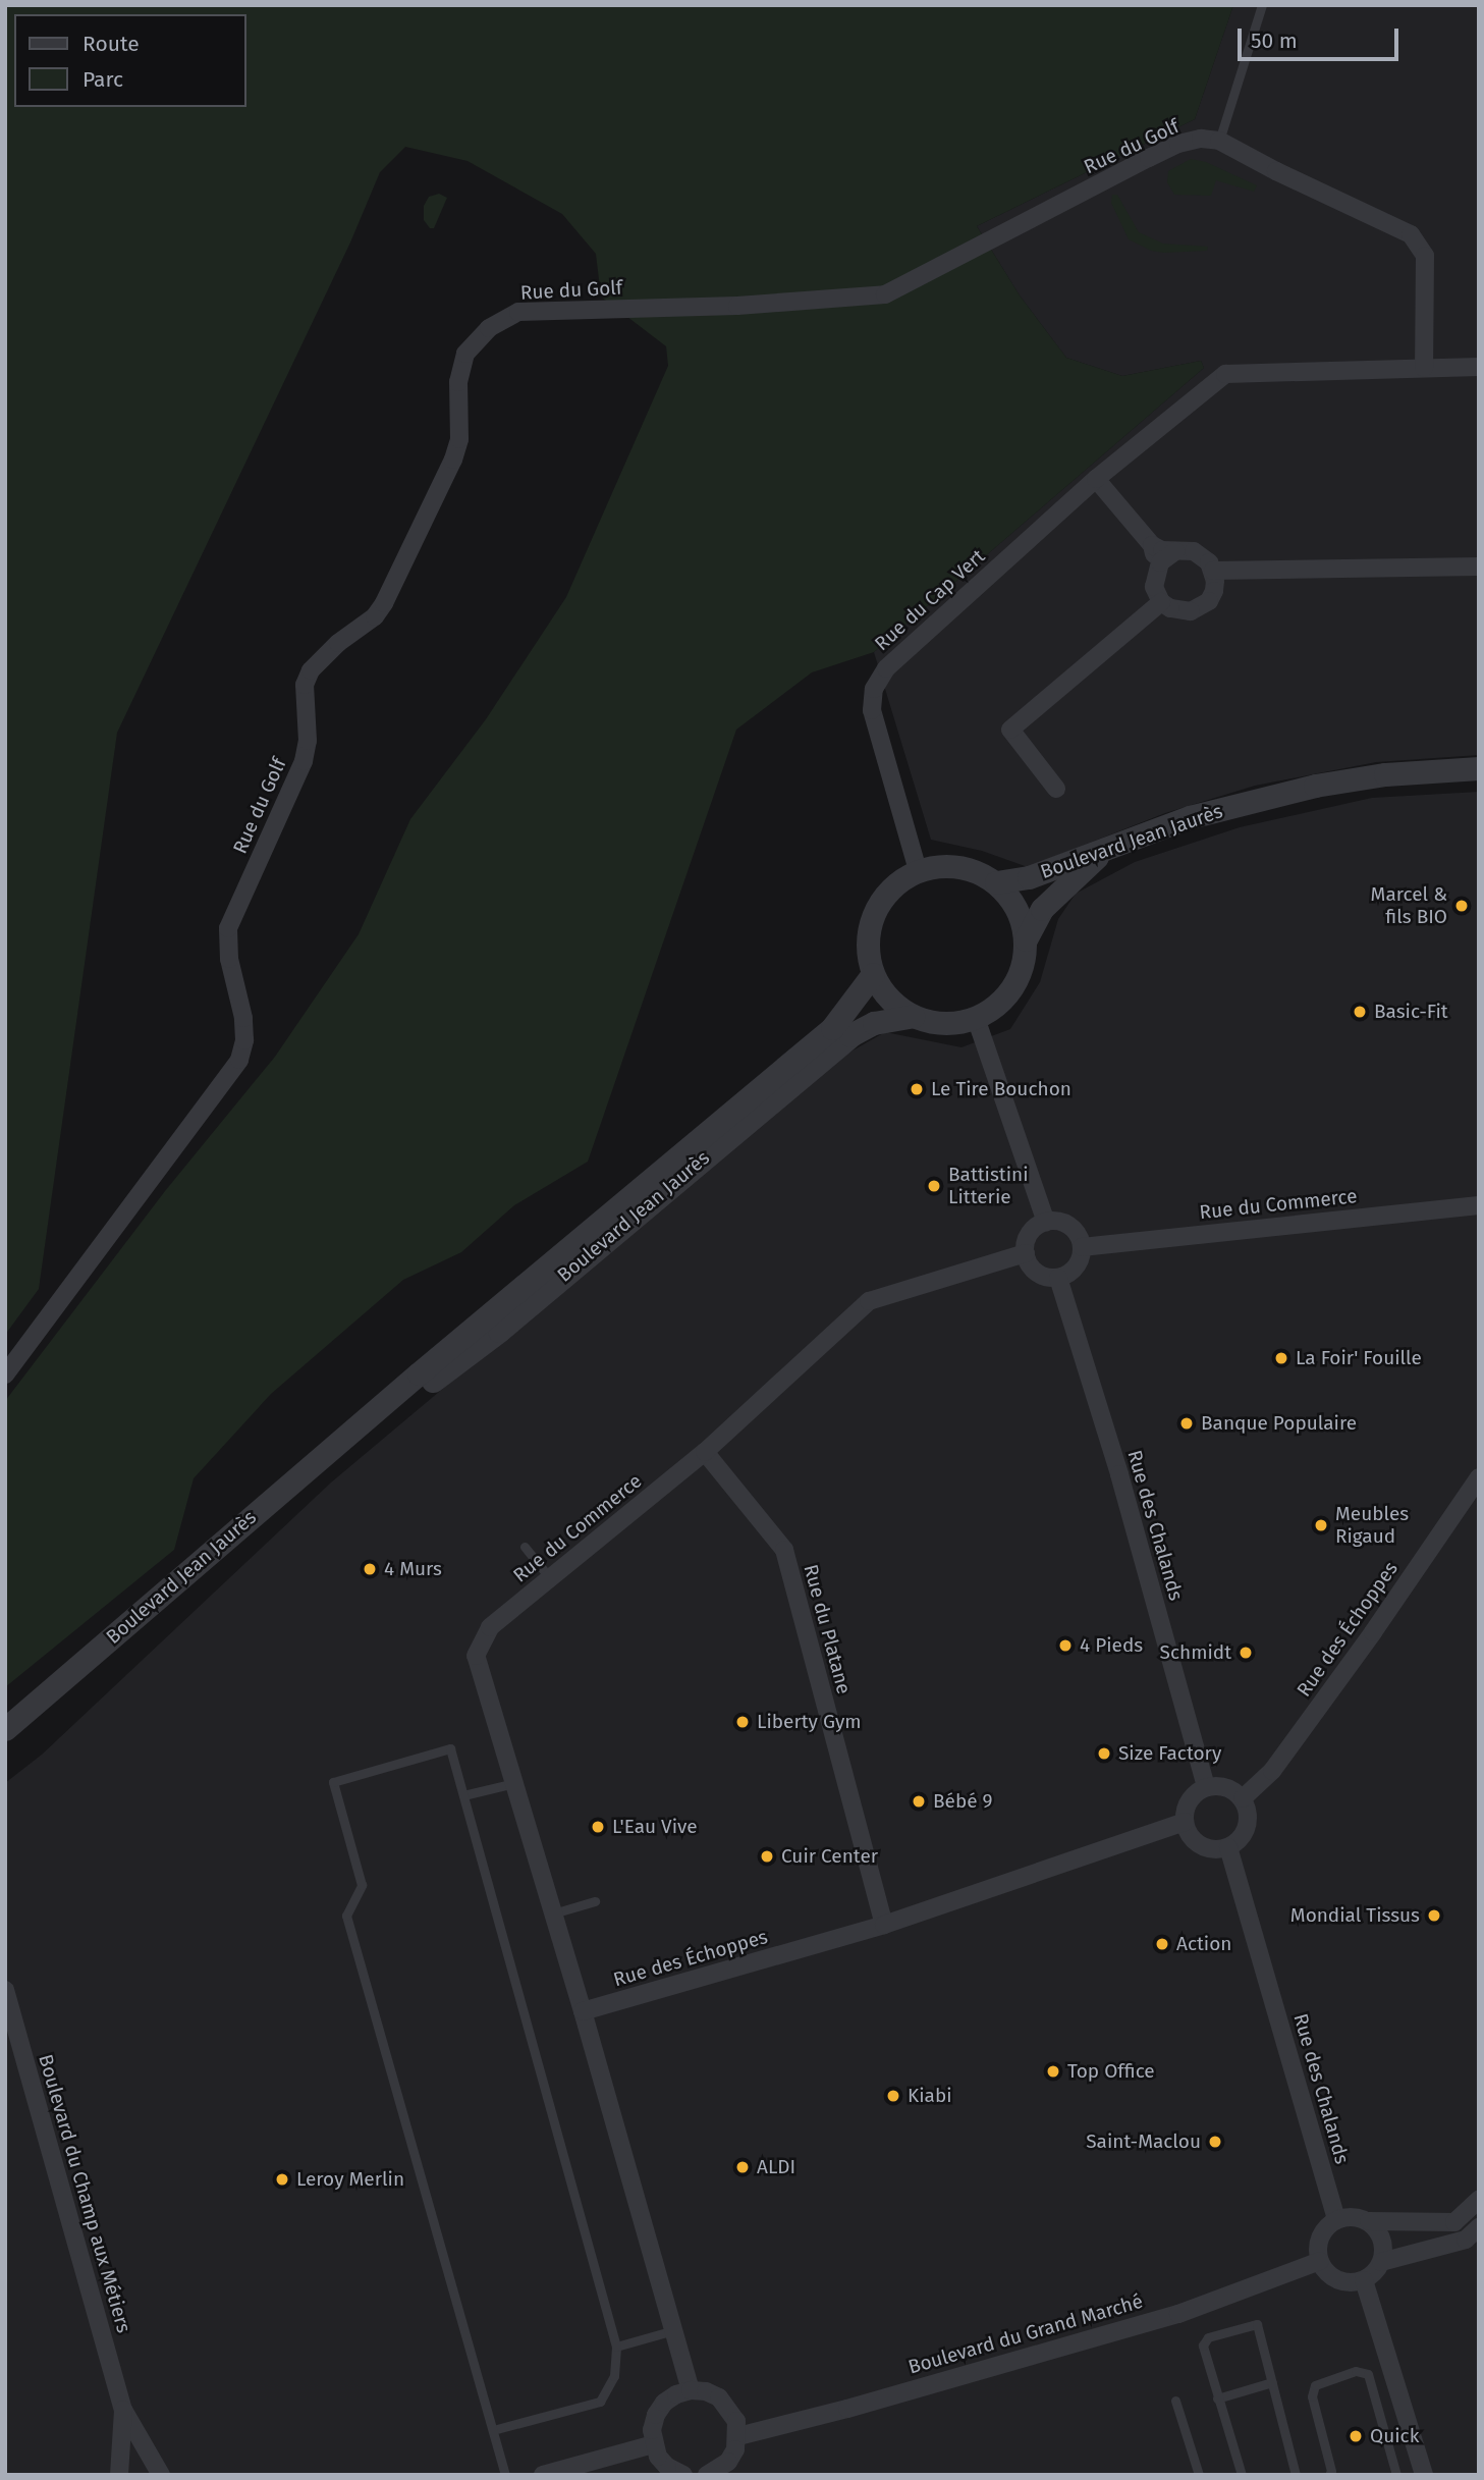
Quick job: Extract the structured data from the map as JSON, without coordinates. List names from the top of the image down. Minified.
{"streets":{"street":["Rue du Golf","Rue du Cap Vert","Boulevard Jean Jaurès","Rue du Commerce","Rue des Chalands","Rue du Platane","Rue des Échoppes","Boulevard du Champ aux Métiers","Boulevard du Grand Marché"]},"crossings":[["Rue du Cap Vert","Boulevard Jean Jaurès"],["Rue du Commerce","Rue des Chalands"],["Rue du Commerce","Rue du Platane"],["Rue du Commerce","Rue des Échoppes"],["Rue des Chalands","Rue des Échoppes"],["Rue des Chalands","Boulevard du Grand Marché"],["Rue du Platane","Rue des Échoppes"]],"places":["Marcel & fils BIO","Basic-Fit","Le Tire Bouchon","Battistini Litterie","La Foir' Fouille","Banque Populaire","Meubles Rigaud","4 Murs","4 Pieds","Schmidt","Liberty Gym","Size Factory","Bébé 9","L'Eau Vive","Cuir Center","Mondial Tissus","Action","Top Office","Kiabi","Saint-Maclou","ALDI","Leroy Merlin","Quick"],"legend":["Route","Parc"],"scale_bar":"50 m"}
